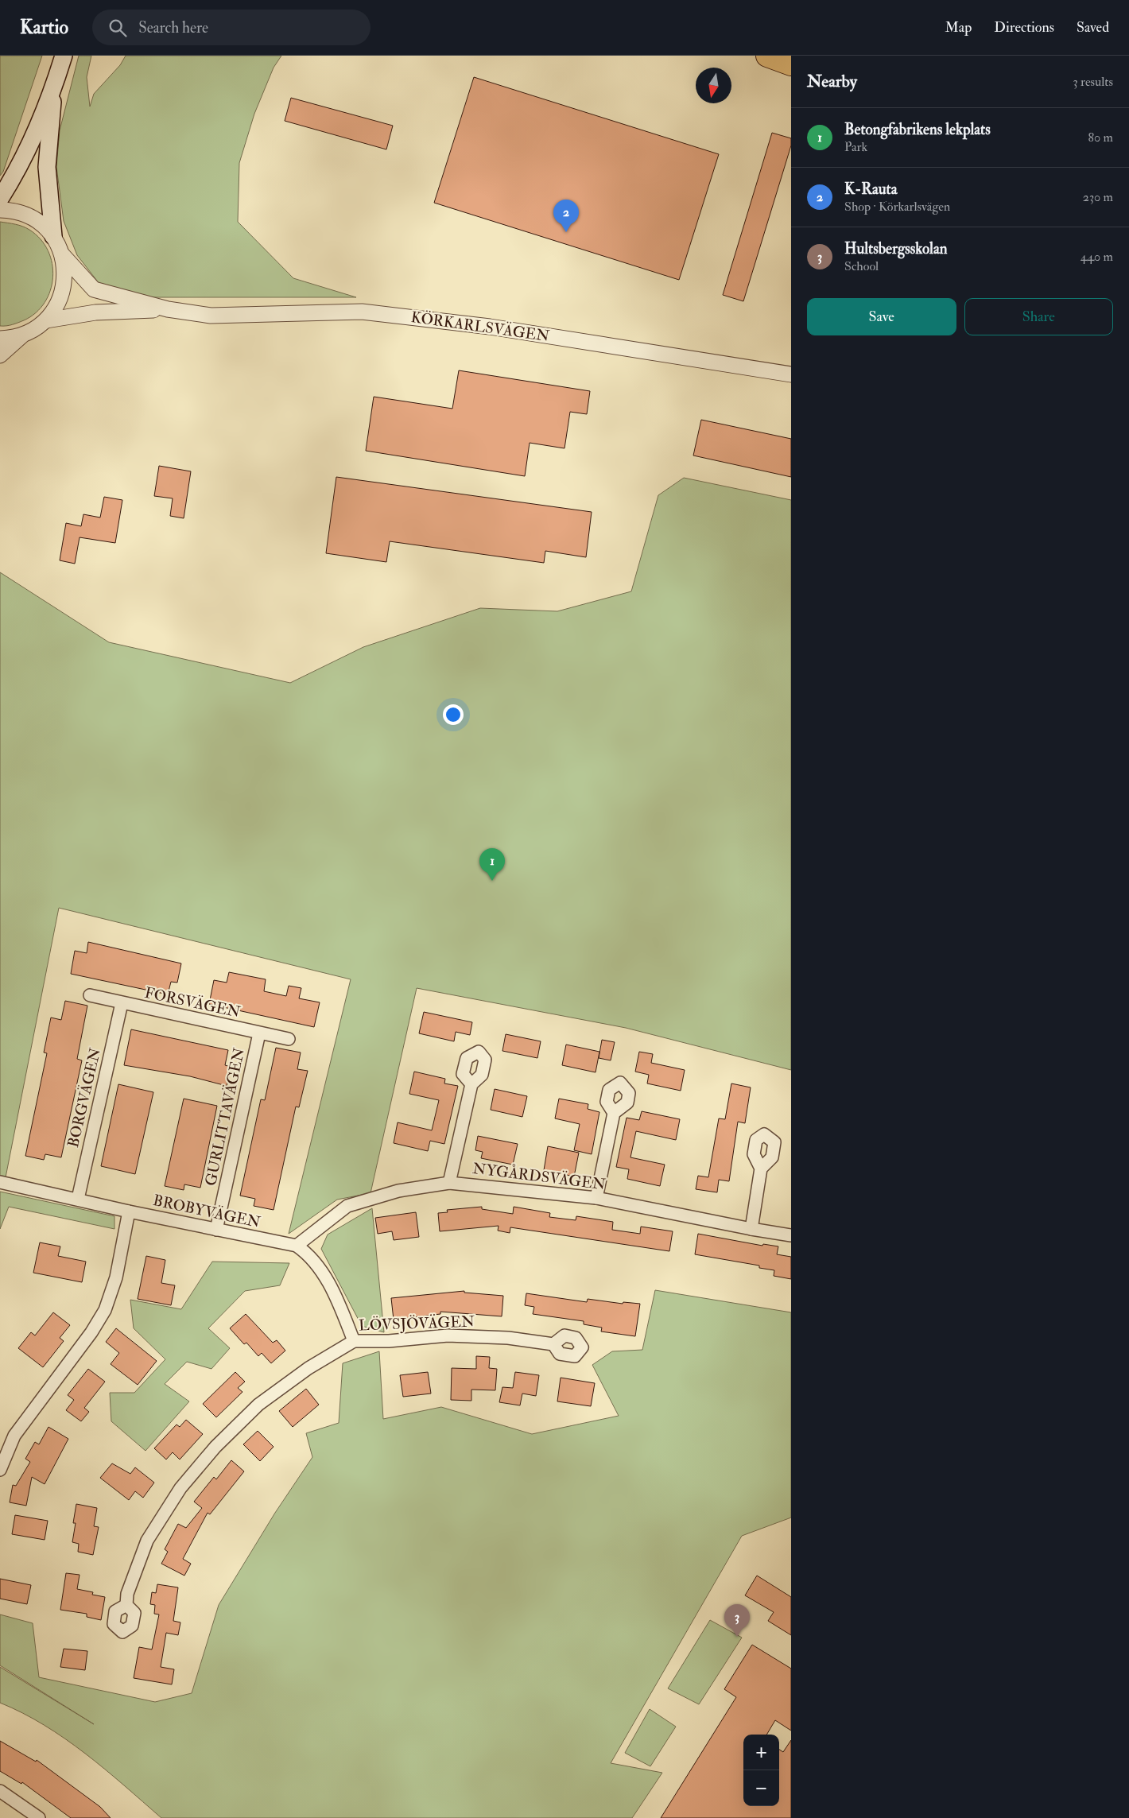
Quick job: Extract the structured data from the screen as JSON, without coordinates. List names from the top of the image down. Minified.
{"streets":{"street":["KÖRKARLSVÄGEN","FORSVÄGEN","BORGVÄGEN","GURLITTAVÄGEN","NYGÅRDSVÄGEN","BROBYVÄGEN","LÖVSJÖVÄGEN"]},"crossings":[["FORSVÄGEN","BORGVÄGEN"],["FORSVÄGEN","GURLITTAVÄGEN"],["BORGVÄGEN","BROBYVÄGEN"],["GURLITTAVÄGEN","BROBYVÄGEN"],["NYGÅRDSVÄGEN","BROBYVÄGEN"],["BROBYVÄGEN","LÖVSJÖVÄGEN"]],"north":"bottom","page":{"header":"Kartio","search":"Search here","nav":["Map","Directions","Saved"],"heading":["Nearby","3 results"],"list":[{"mark":"1","name":"Betongfabrikens lekplats","note":"Park","value":"80 m"},{"mark":"2","name":"K-Rauta","note":"Shop · Körkarlsvägen","value":"230 m"},{"mark":"3","name":"Hultsbergsskolan","note":"School","value":"440 m"}],"pins":["2","1","3"],"buttons":["Save","Share"],"map_buttons":["+","−"]}}
